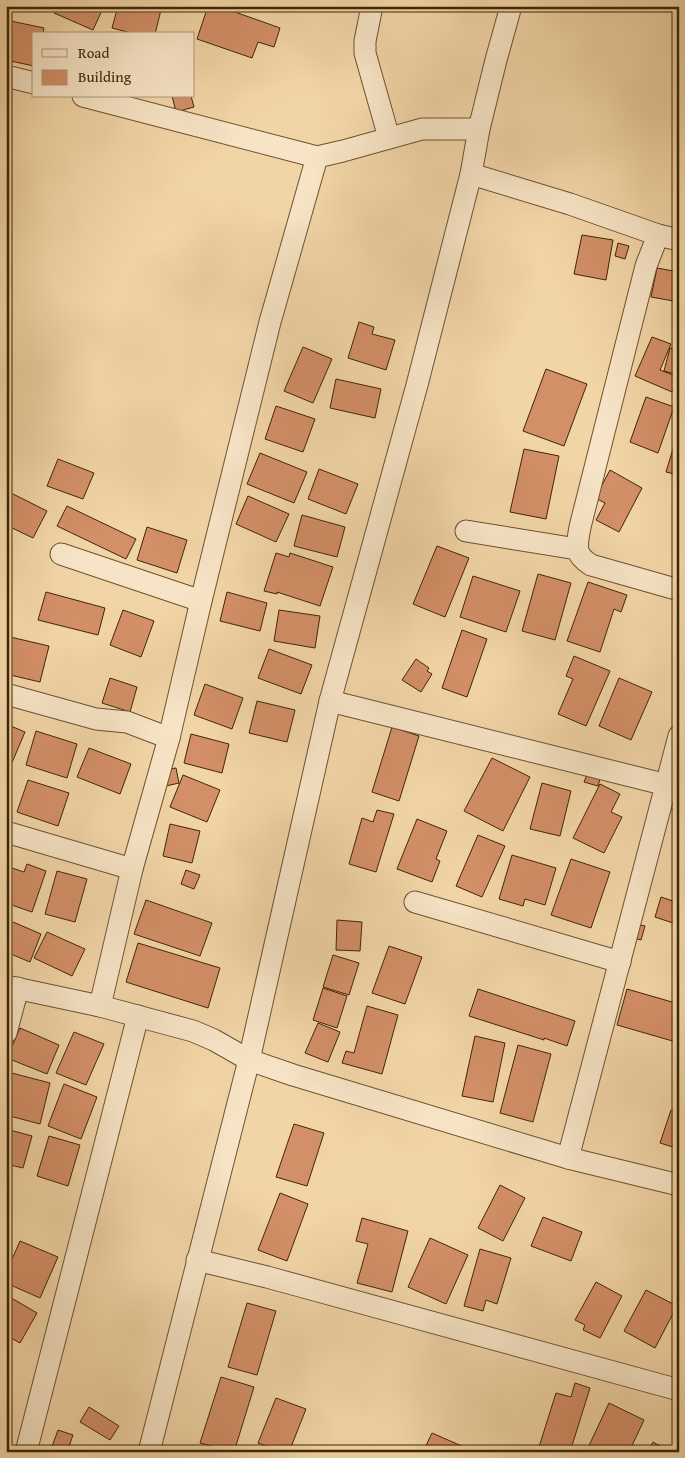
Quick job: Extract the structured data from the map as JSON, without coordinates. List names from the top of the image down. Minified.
{"legend":["Road","Building"]}
